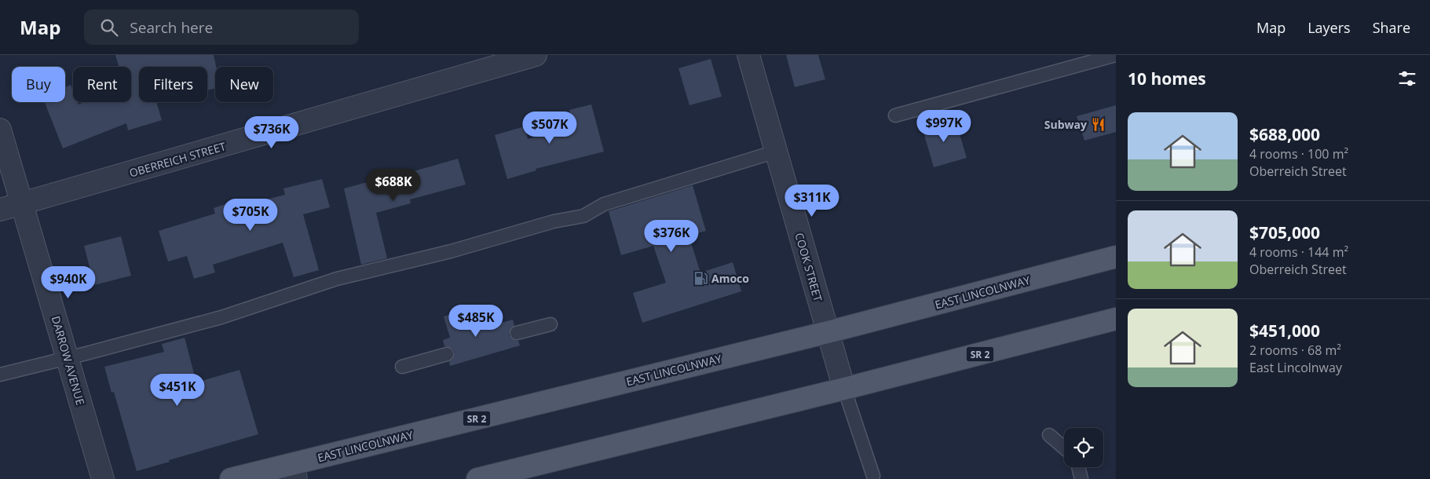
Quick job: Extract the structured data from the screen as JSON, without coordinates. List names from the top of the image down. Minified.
{"streets":{"main road":["EAST LINCOLNWAY","SR 2"],"street":["OBERREICH STREET","COOK STREET","DARROW AVENUE"]},"crossings":[["OBERREICH STREET","DARROW AVENUE"],["COOK STREET","EAST LINCOLNWAY"],["COOK STREET","SR 2"]],"places":{"restaurant":["Subway"],"fuel station":["Amoco"]},"page":{"header":"Map","search":"Search here","nav":["Map","Layers","Share"],"heading":"10 homes","chip":["Buy","Rent","Filters","New"],"list":[{"name":"$688,000","note":"4 rooms · 100 m² · Oberreich Street"},{"name":"$705,000","note":"4 rooms · 144 m² · Oberreich Street"},{"name":"$451,000","note":"2 rooms · 68 m² · East Lincolnway"}],"price":["$997K","$507K","$736K","$688K","$311K","$705K","$376K","$940K","$485K","$451K"]}}
